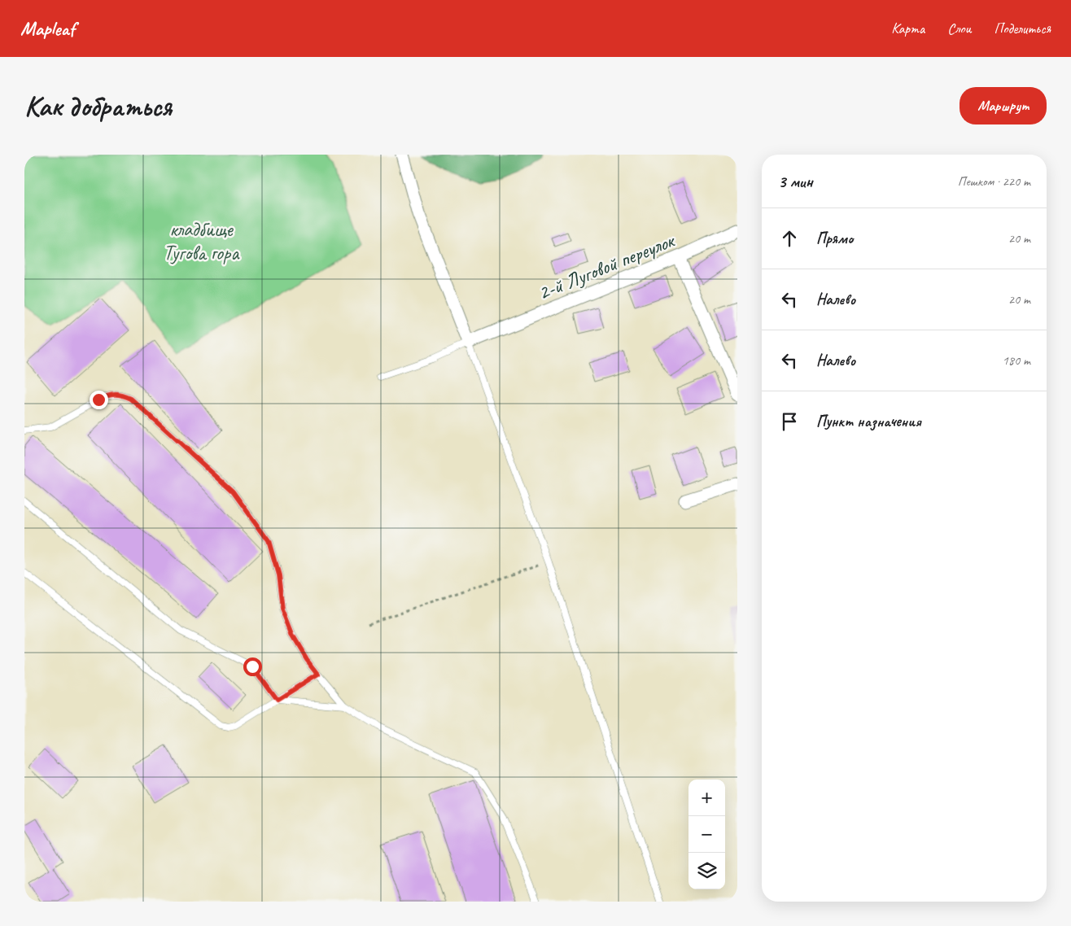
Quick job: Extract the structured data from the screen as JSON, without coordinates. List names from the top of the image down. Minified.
{"streets":{"street":["2-й Луговой переулок"]},"parks":["кладбище Тугова гора"],"page":{"header":"Mapleaf","nav":["Карта","Слои","Поделиться"],"buttons":"Маршрут","title":"Как добраться","heading":["3 мин","Пешком · 220 m"],"list":[["Прямо","20 m"],["Налево","20 m"],["Налево","180 m"],"Пункт назначения"],"map_buttons":["+","−"]}}
